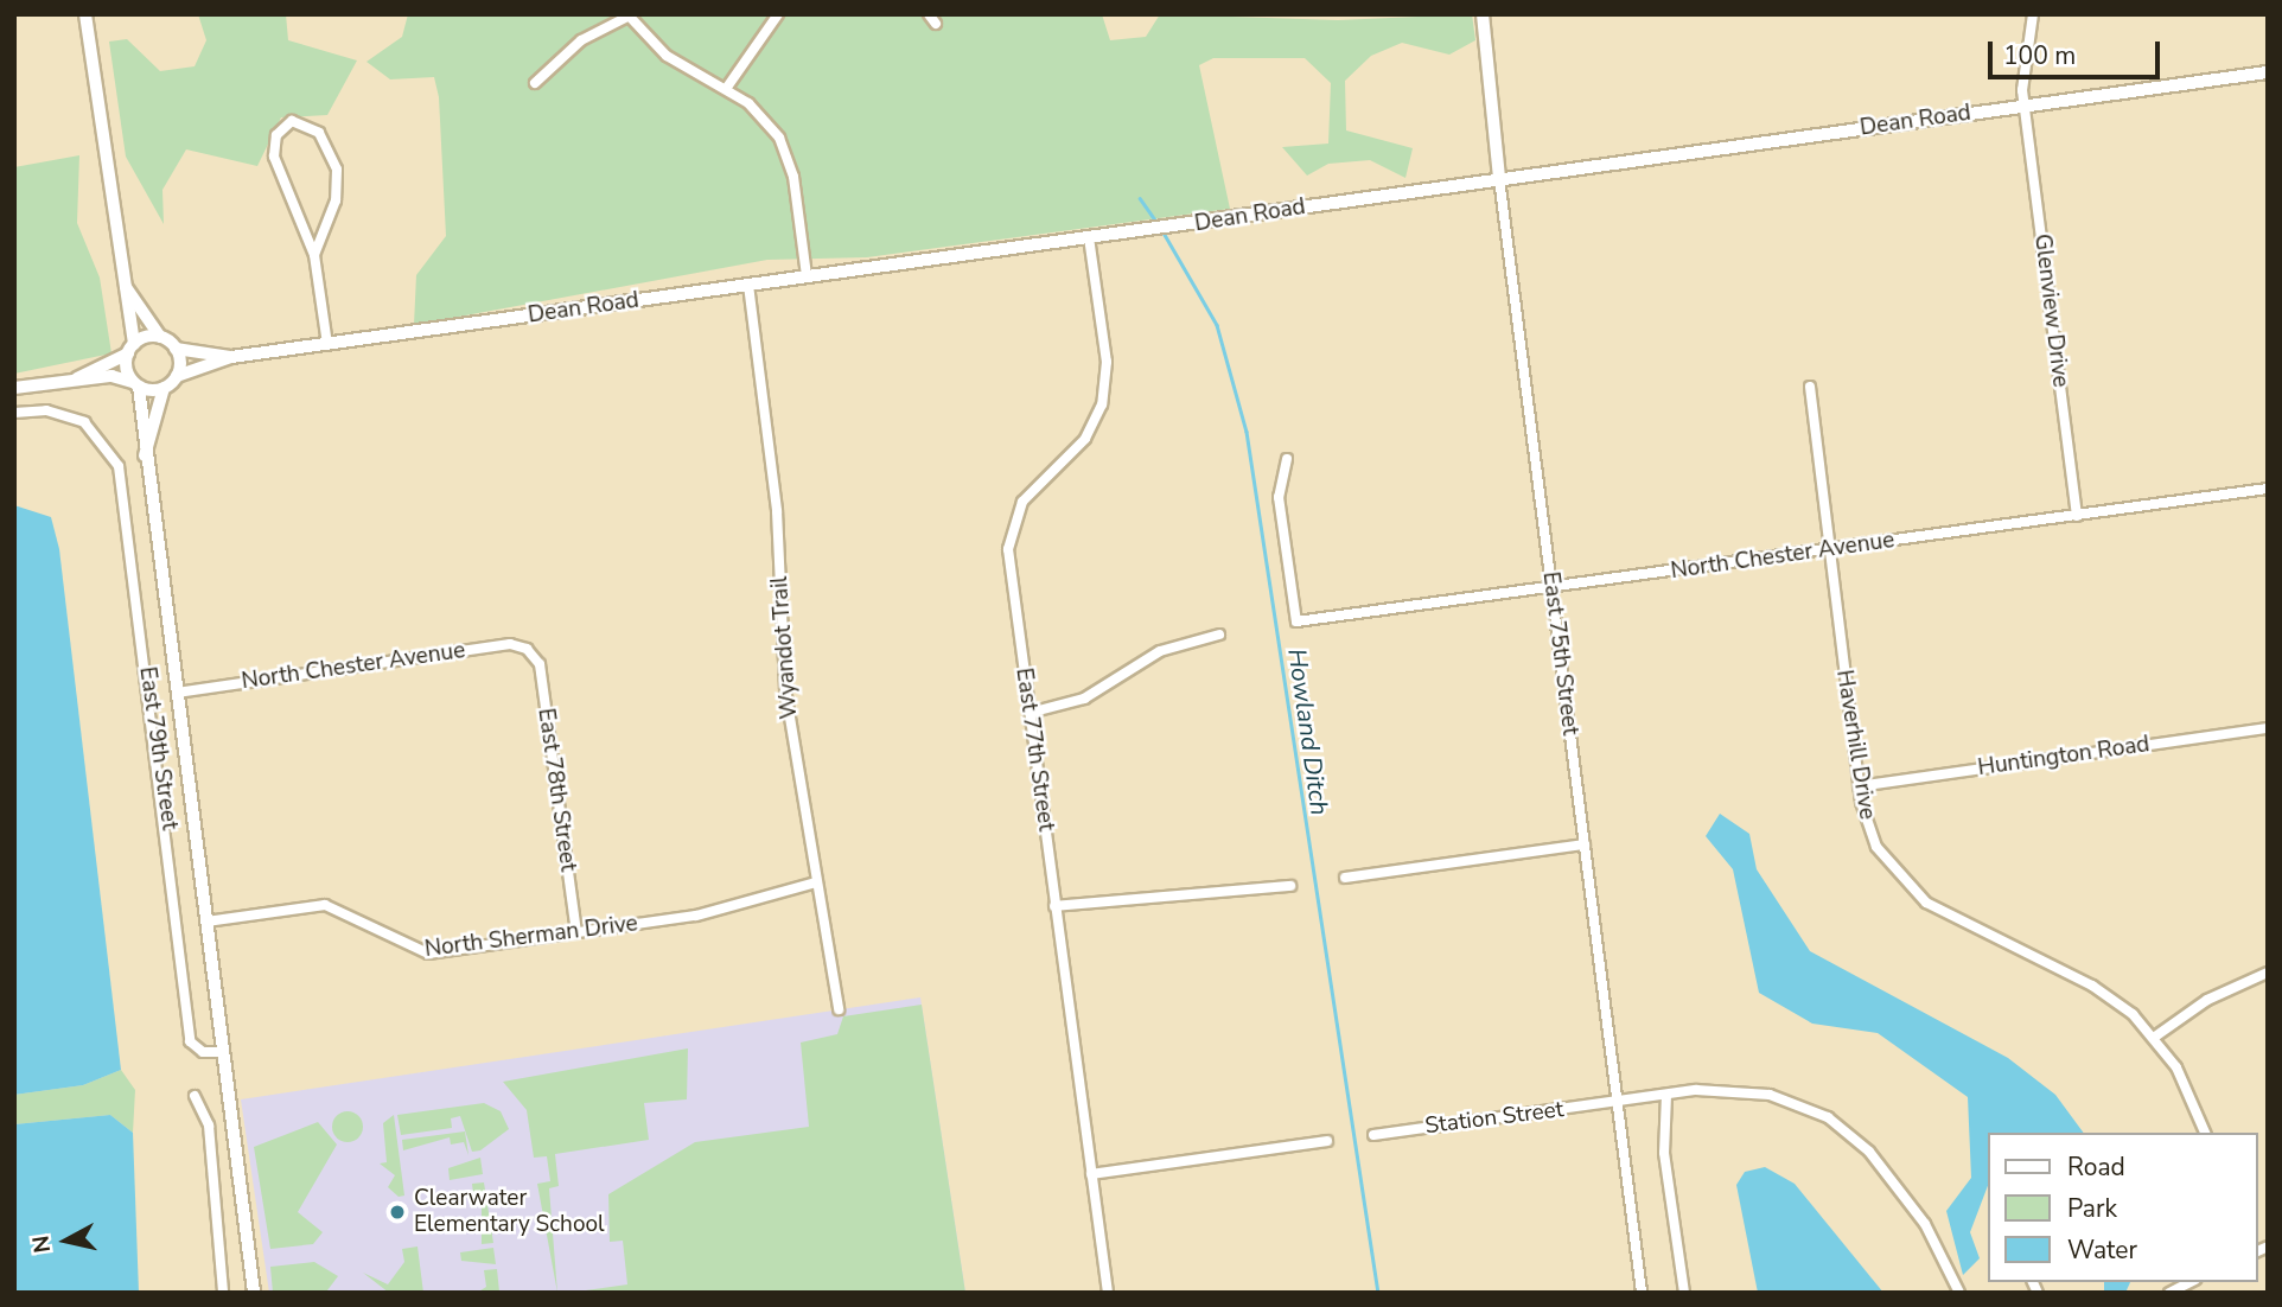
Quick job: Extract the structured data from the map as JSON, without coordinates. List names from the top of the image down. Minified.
{"streets":{"street":["Dean Road","Glenview Drive","North Chester Avenue","Wyandot Trail","East 75th Street","Haverhill Drive","East 79th Street","East 77th Street","Huntington Road","East 78th Street","North Sherman Drive","Station Street"]},"crossings":[["Dean Road","Glenview Drive"],["Dean Road","Wyandot Trail"],["Dean Road","East 75th Street"],["Dean Road","East 79th Street"],["Dean Road","East 77th Street"],["Glenview Drive","North Chester Avenue"],["North Chester Avenue","East 75th Street"],["North Chester Avenue","Haverhill Drive"],["North Chester Avenue","East 79th Street"],["North Chester Avenue","East 78th Street"],["Wyandot Trail","North Sherman Drive"],["East 75th Street","Station Street"],["Haverhill Drive","Huntington Road"],["East 79th Street","North Sherman Drive"],["East 78th Street","North Sherman Drive"]],"water":["Howland Ditch"],"places":["Clearwater Elementary School"],"legend":["Road","Park","Water"],"scale_bar":"100 m","north":"left"}
